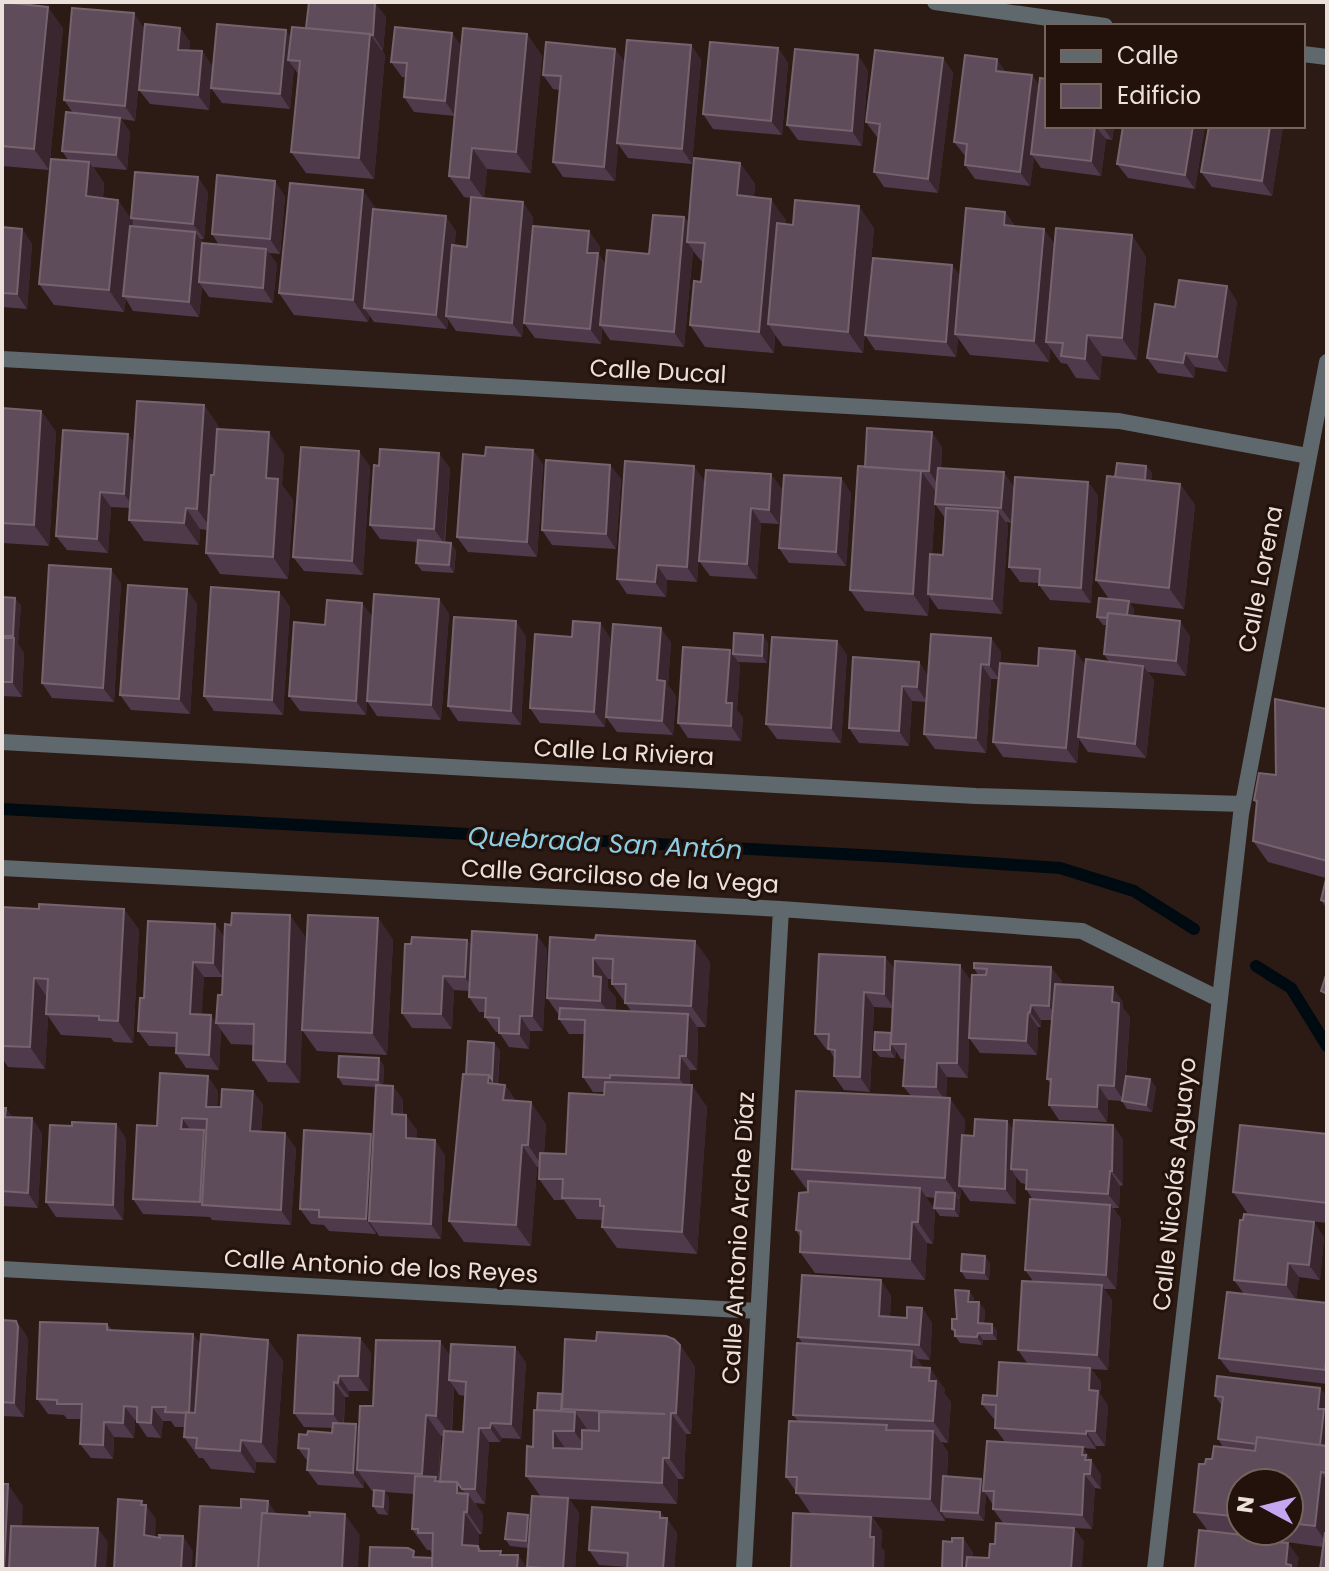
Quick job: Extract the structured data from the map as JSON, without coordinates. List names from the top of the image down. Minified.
{"streets":{"street":["Calle Ducal","Calle Lorena","Calle La Riviera","Calle Garcilaso de la Vega","Calle Nicolás Aguayo","Calle Antonio Arche Díaz","Calle Antonio de los Reyes"]},"crossings":[["Calle Ducal","Calle Lorena"],["Calle Lorena","Calle La Riviera"],["Calle Lorena","Calle Nicolás Aguayo"],["Calle La Riviera","Calle Nicolás Aguayo"],["Calle Garcilaso de la Vega","Calle Nicolás Aguayo"],["Calle Garcilaso de la Vega","Calle Antonio Arche Díaz"],["Calle Antonio Arche Díaz","Calle Antonio de los Reyes"]],"water":["Quebrada San Antón"],"legend":["Calle","Edificio"],"north":"left"}
